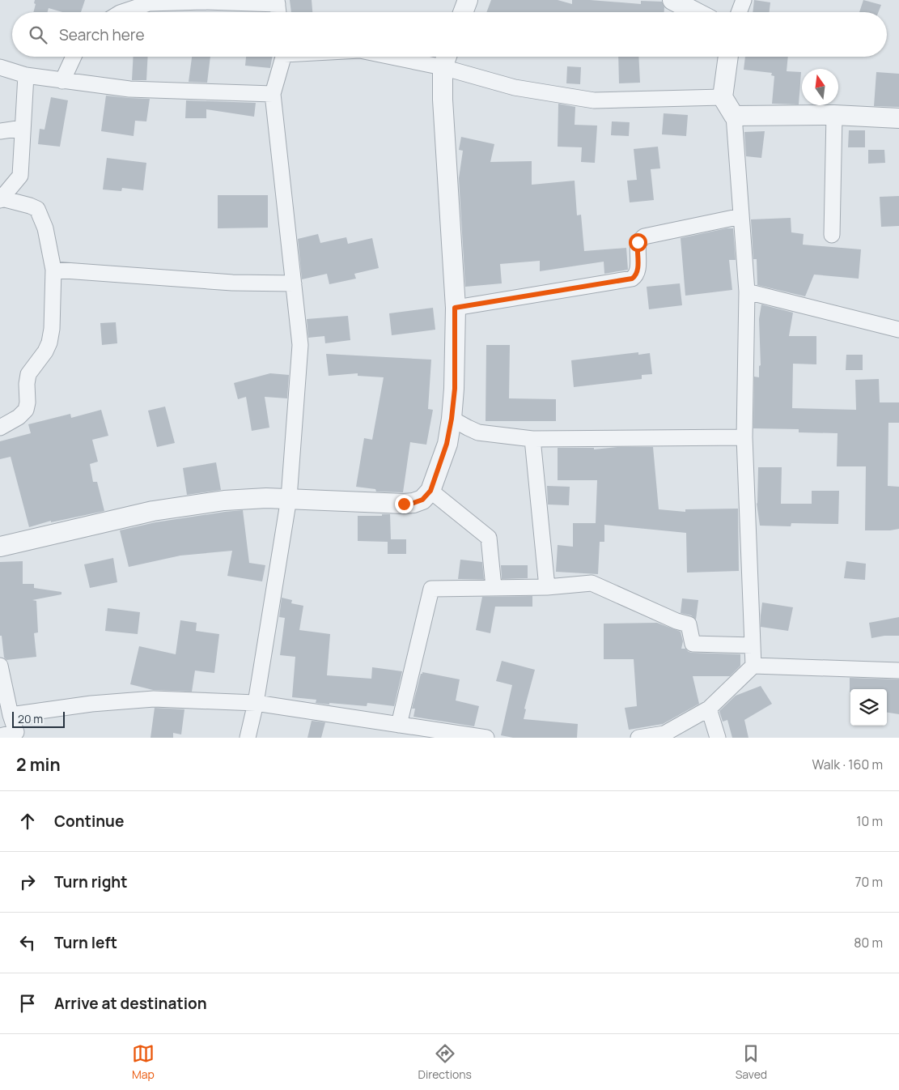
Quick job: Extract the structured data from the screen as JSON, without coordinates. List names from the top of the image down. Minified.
{"scale_bar":"20 m","north":"top","page":{"search":"Search here","scale":"20 m","heading":["2 min","Walk · 160 m"],"list":[["Continue","10 m"],["Turn right","70 m"],["Turn left","80 m"],"Arrive at destination"],"nav":["Map","Directions","Saved"]}}
